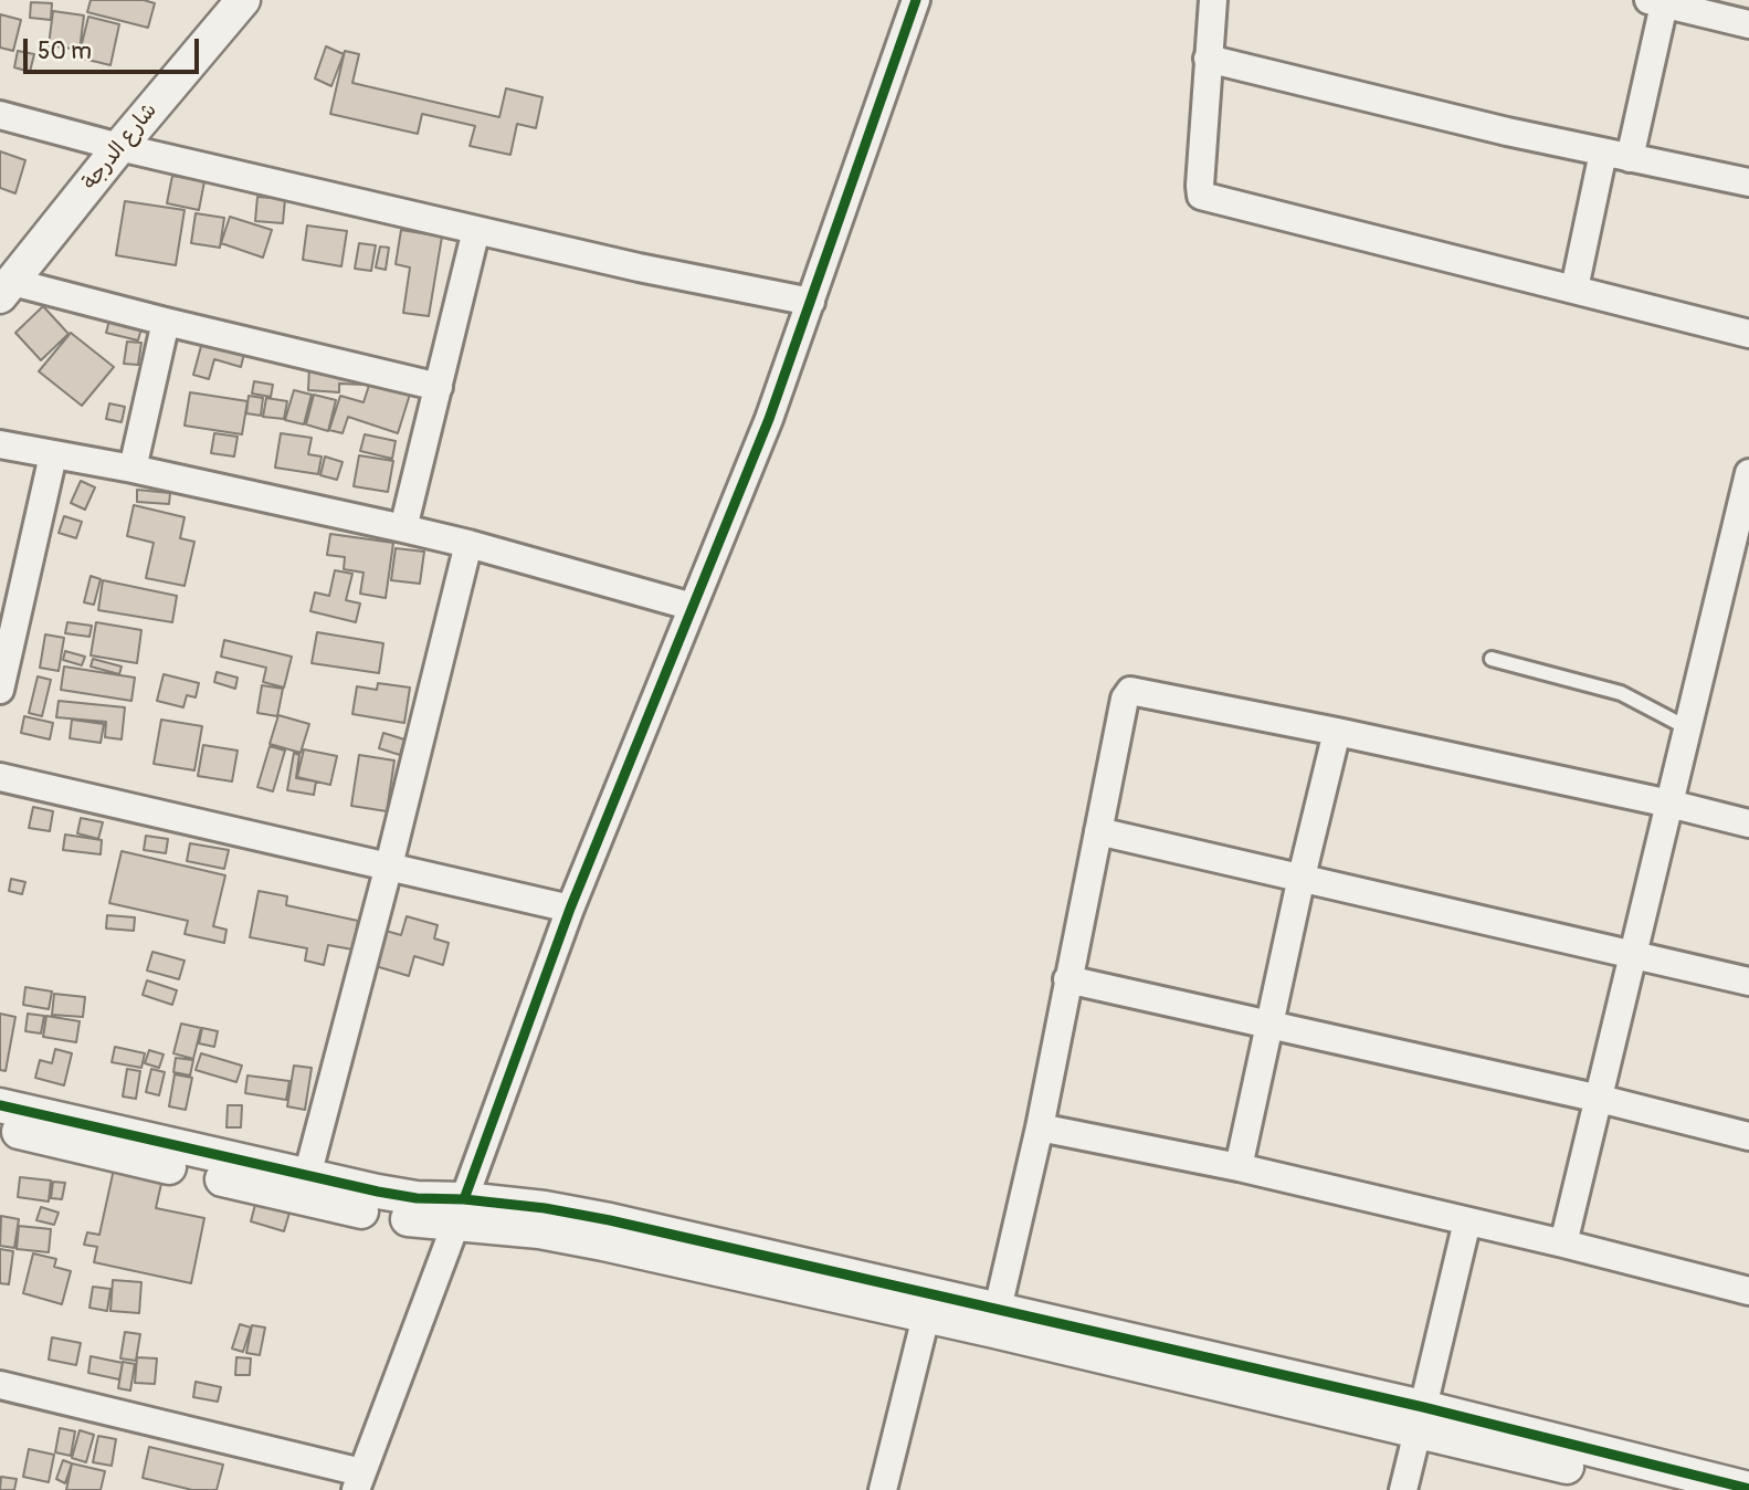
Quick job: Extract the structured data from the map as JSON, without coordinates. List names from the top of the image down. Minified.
{"streets":{"street":["شارع الدرجة"]},"scale_bar":"50 m"}
